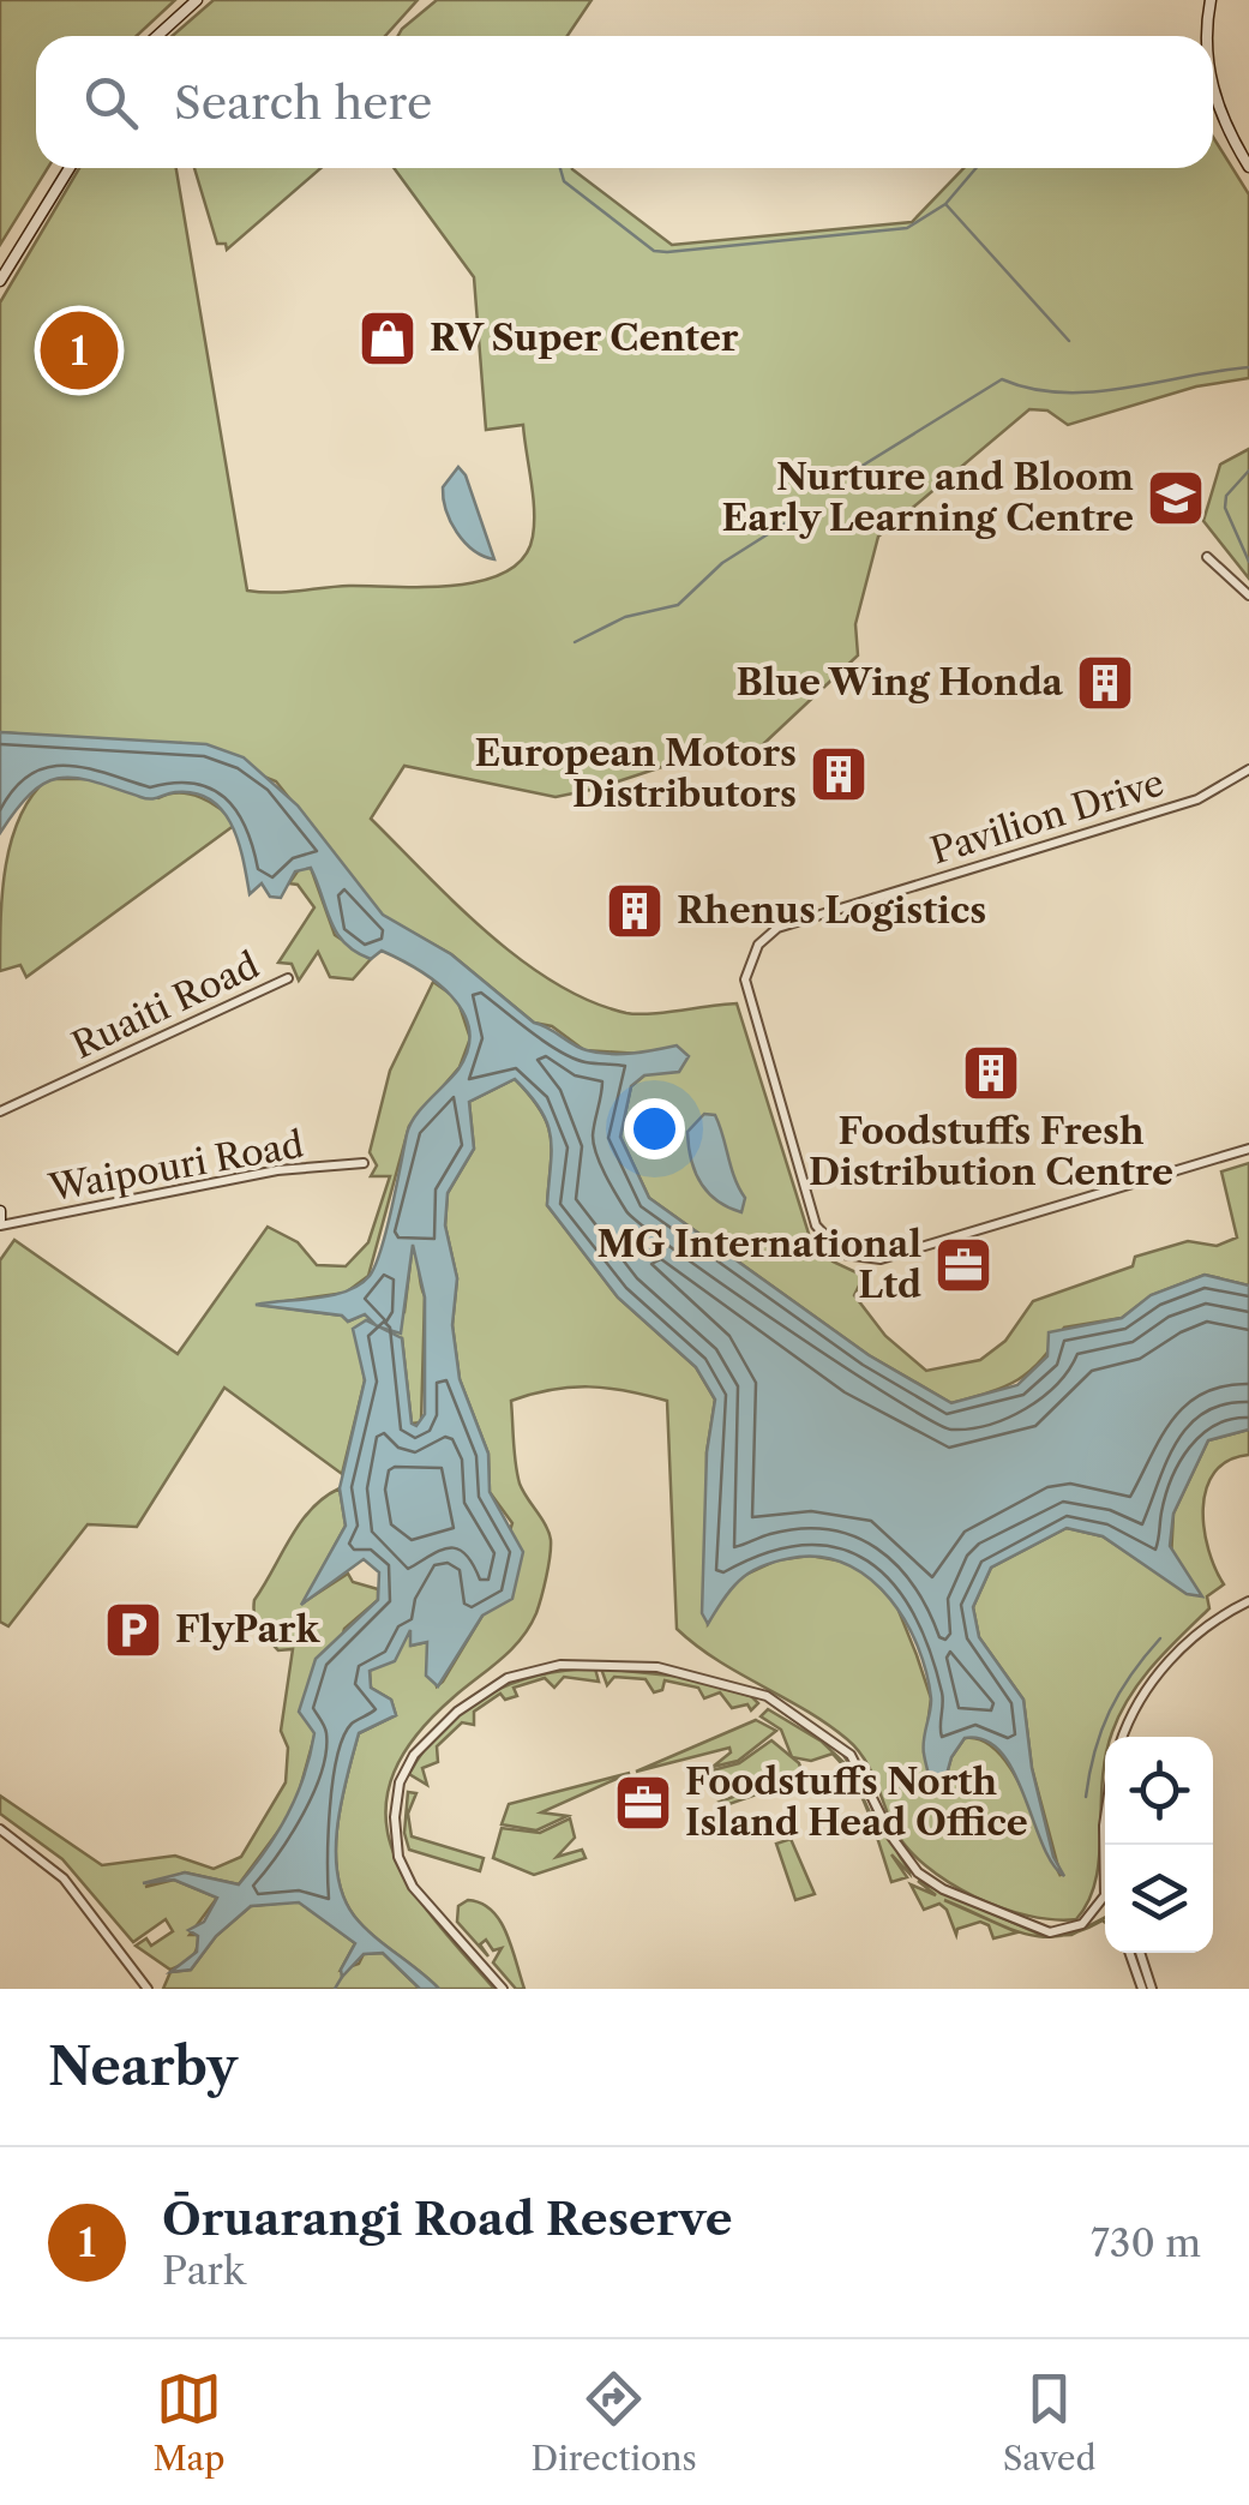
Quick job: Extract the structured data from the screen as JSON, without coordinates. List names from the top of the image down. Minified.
{"streets":{"street":["Pavilion Drive","Ruaiti Road","Waipouri Road"]},"places":{"shop":["RV Super Center"],"school or university":["Nurture and Bloom Early Learning Centre"],"building":["Blue Wing Honda","European Motors Distributors","Rhenus Logistics","Foodstuffs Fresh Distribution Centre"],"office":["MG International Ltd","Foodstuffs North Island Head Office"],"parking":["FlyPark"]},"page":{"search":"Search here","pins":"1","heading":"Nearby","list":[{"mark":"1","name":"Ōruarangi Road Reserve","note":"Park","value":"730 m"}],"nav":["Map","Directions","Saved"]}}
